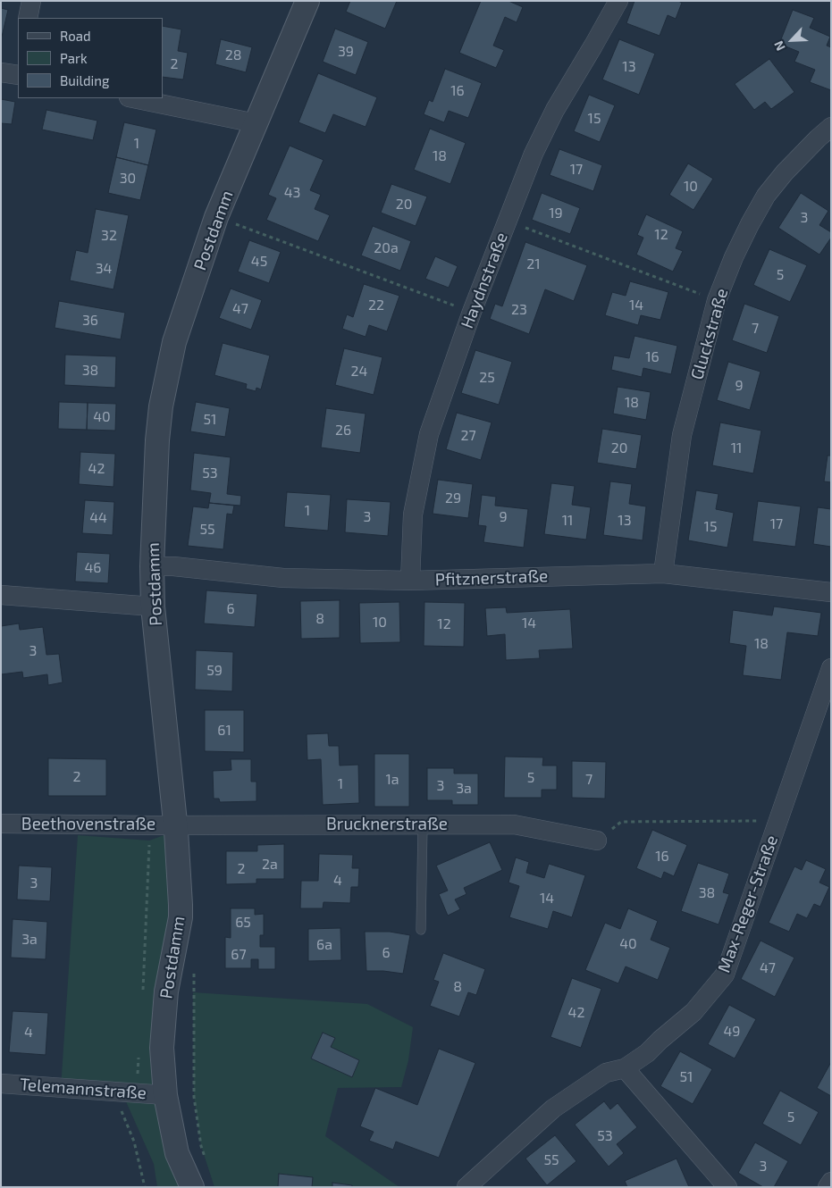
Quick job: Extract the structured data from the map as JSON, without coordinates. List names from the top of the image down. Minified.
{"streets":{"street":["Postdamm","Haydnstraße","Gluckstraße","Pfitznerstraße","Beethovenstraße","Brucknerstraße","Max-Reger-Straße","Telemannstraße"]},"crossings":[["Postdamm","Pfitznerstraße"],["Postdamm","Beethovenstraße"],["Postdamm","Brucknerstraße"],["Postdamm","Telemannstraße"],["Haydnstraße","Pfitznerstraße"],["Gluckstraße","Pfitznerstraße"],["Beethovenstraße","Brucknerstraße"]],"house_numbers":["39","28","2","13","16","15","1","18","17","30","10","43","20","19","3","12","32","20a","45","21","34","5","22","14","47","23","36","7","16","38","24","25","9","18","40","51","26","27","20","11","42","53","29","1","3","9","44","11","13","17","15","55","46","6","8","10","14","12","18","3","59","61","2","5","1a","7","1","3","3a","16","2a","2","4","3","38","14","65","3a","40","6a","6","67","47","8","42","49","4","51","5","53","55","3"],"legend":["Road","Park","Building"],"north":"bottom left"}
